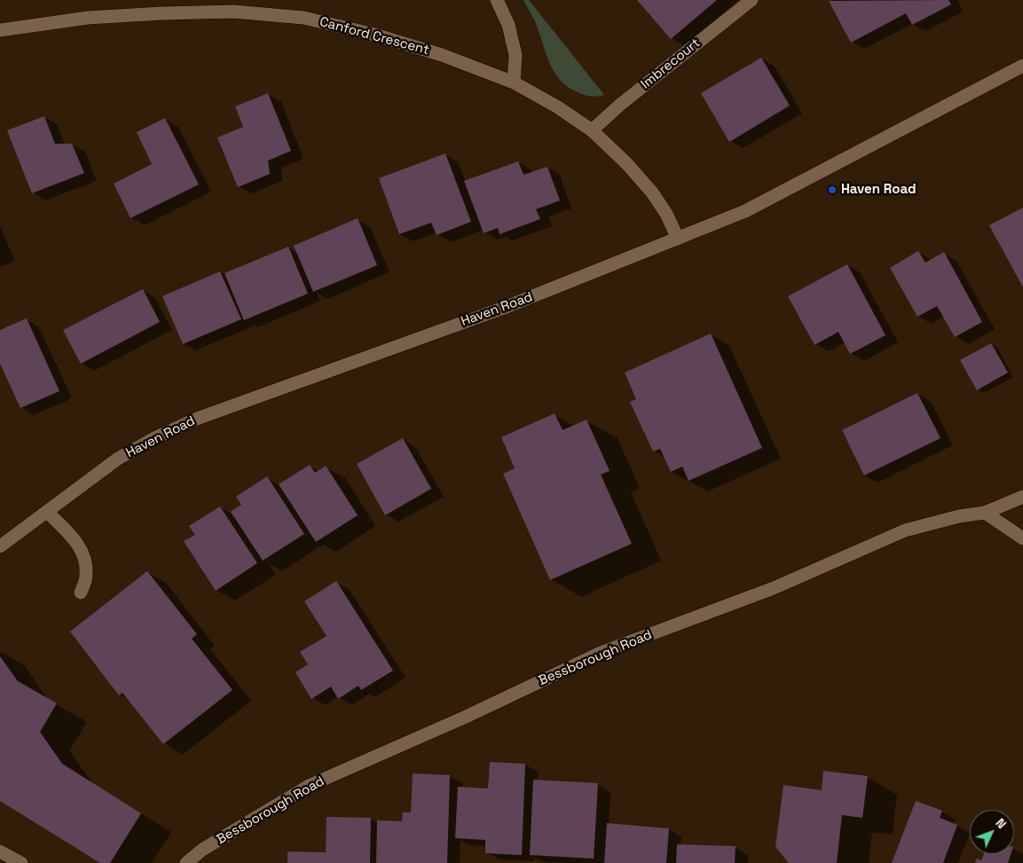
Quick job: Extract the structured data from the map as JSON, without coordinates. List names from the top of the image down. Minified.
{"streets":{"street":["Canford Crescent","Imbrecourt","Haven Road","Bessborough Road"]},"crossings":[["Canford Crescent","Imbrecourt"],["Canford Crescent","Haven Road"]],"places":["Haven Road"],"north":"top right"}
